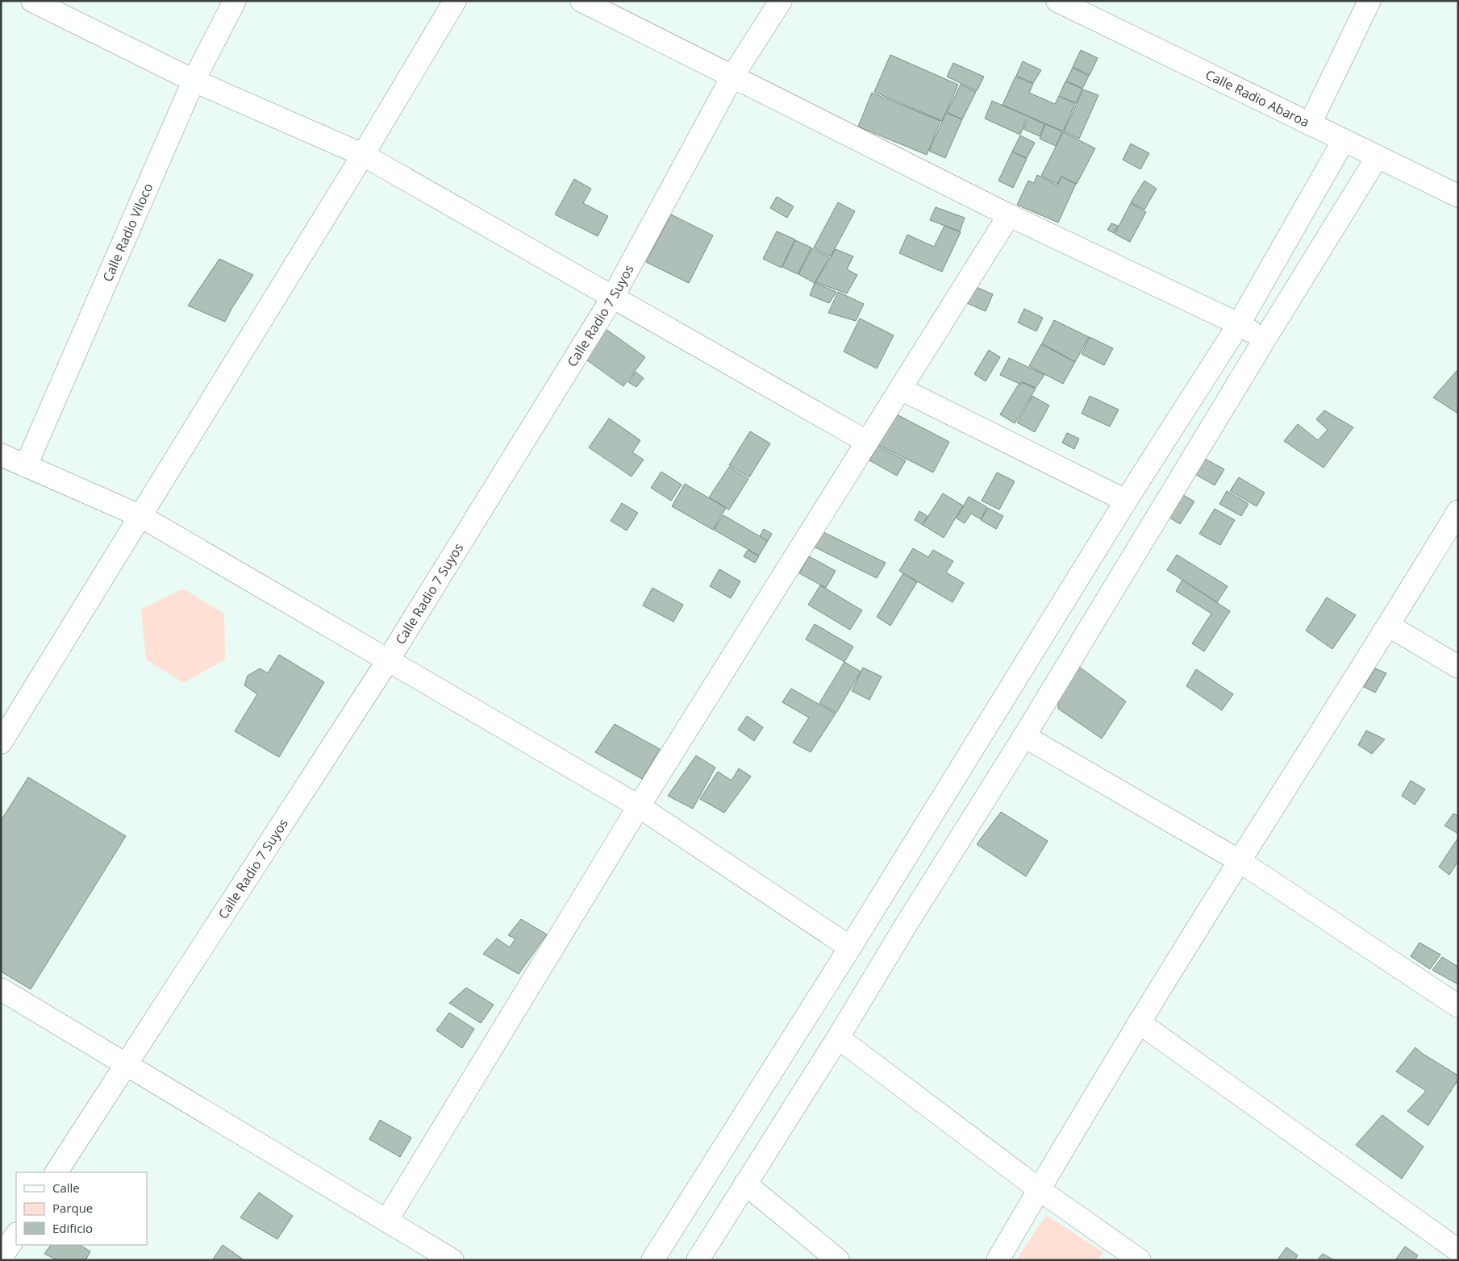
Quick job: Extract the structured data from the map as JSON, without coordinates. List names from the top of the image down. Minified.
{"streets":{"street":["Calle Radio Abaroa","Calle Radio Viloco","Calle Radio 7 Suyos"]},"legend":["Calle","Parque","Edificio"]}
